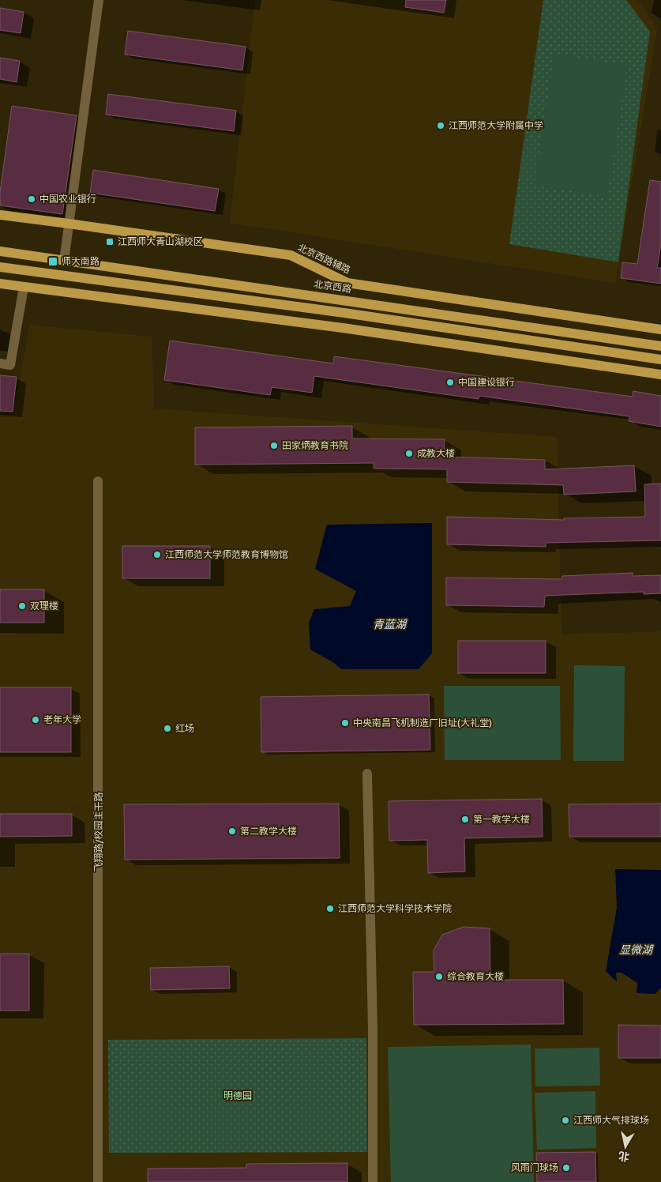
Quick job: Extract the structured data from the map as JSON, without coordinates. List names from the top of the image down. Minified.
{"streets":{"main road":["北京西路辅路","北京西路"],"street":["飞翔路/校园主干路"]},"water":["青蓝湖","显微湖"],"parks":["明德园"],"places":{"other":["江西师范大学附属中学","中国农业银行","中国建设银行","田家炳教育书院","成教大楼","江西师范大学师范教育博物馆","双理楼","老年大学","中央南昌飞机制造厂旧址(大礼堂)","红场","第一教学大楼","第二教学大楼","江西师范大学科学技术学院","综合教育大楼","江西师大气排球场","风雨门球场"],"transit":["江西师大青山湖校区","师大南路"]},"north":"bottom"}
